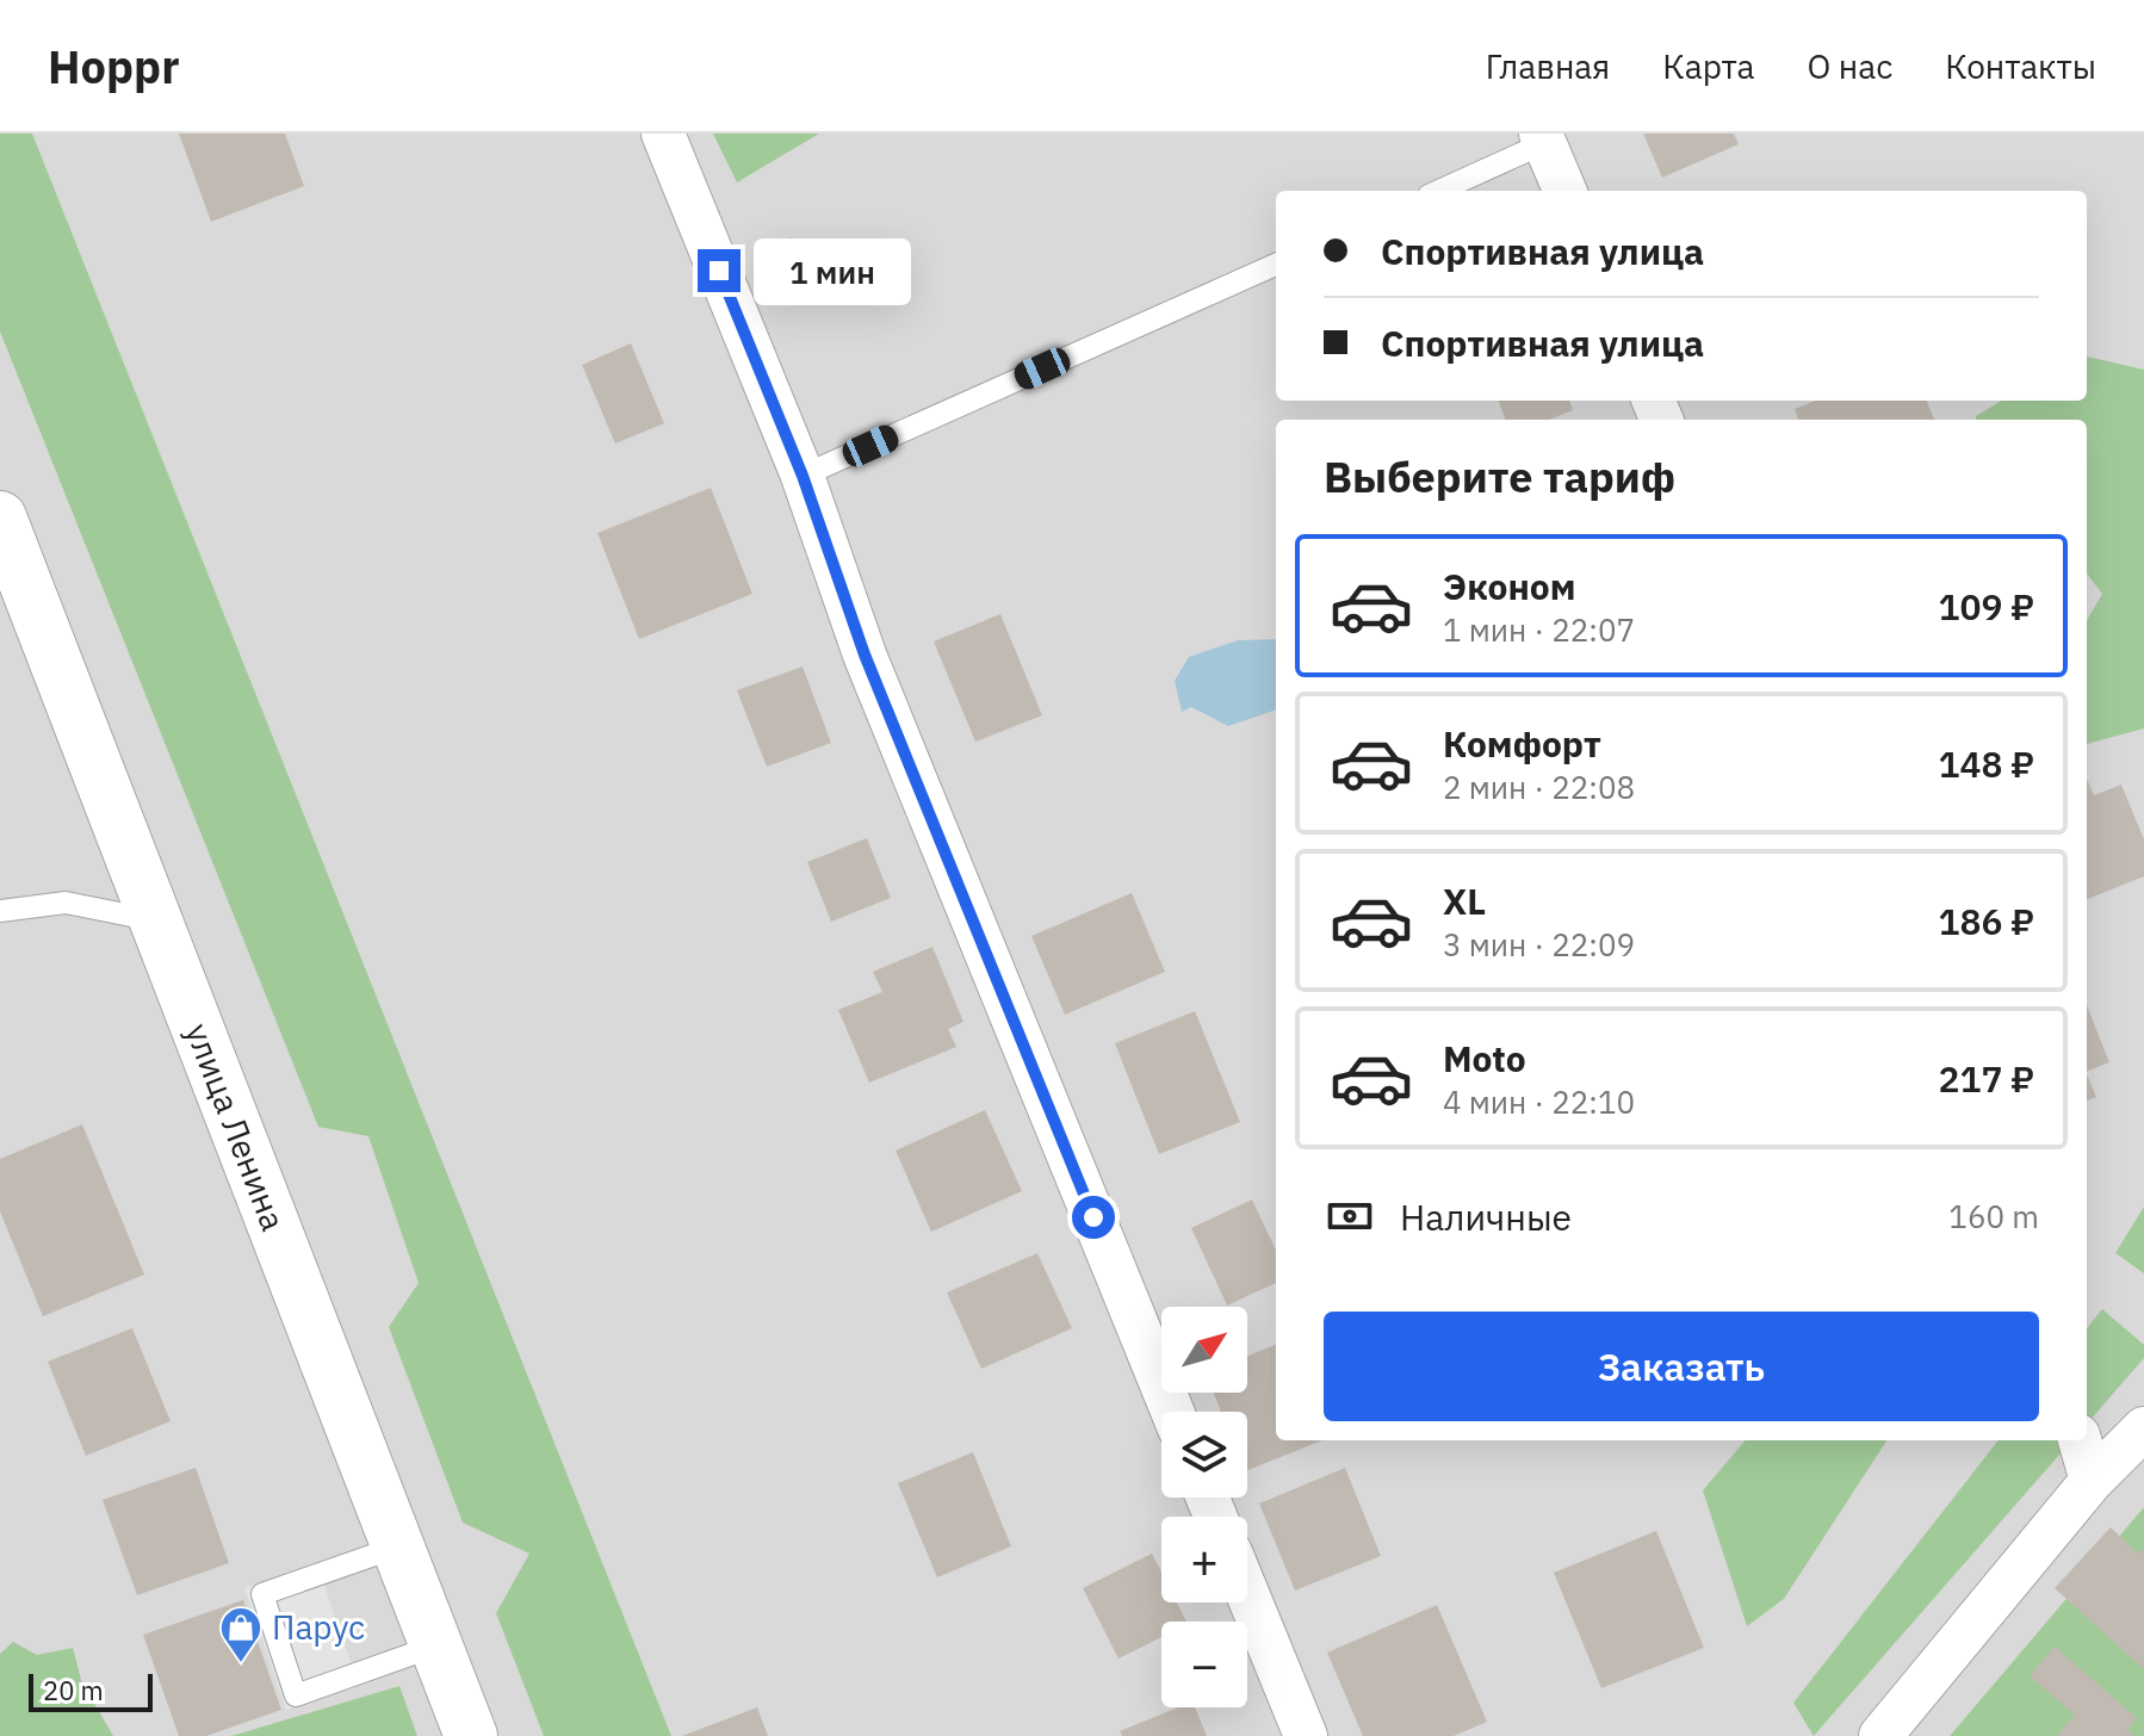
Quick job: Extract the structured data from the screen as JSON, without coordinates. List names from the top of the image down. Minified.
{"streets":{"street":["улица Ленина"]},"places":{"shop":["Парус"]},"scale_bar":"20 m","north":"top right","page":{"header":"Hoppr","nav":["Главная","Карта","О нас","Контакты"],"banner":["Спортивная улица","Спортивная улица"],"bubble":"1 мин","heading":"Выберите тариф","list":[{"name":"Эконом","note":"1 мин · 22:07","value":"109 ₽"},{"name":"Комфорт","note":"2 мин · 22:08","value":"148 ₽"},{"name":"XL","note":"3 мин · 22:09","value":"186 ₽"},{"name":"Moto","note":"4 мин · 22:10","value":"217 ₽"}],"pay":["Наличные","160 m"],"buttons":"Заказать","map_buttons":["+","−"],"scale":"20 m"}}
